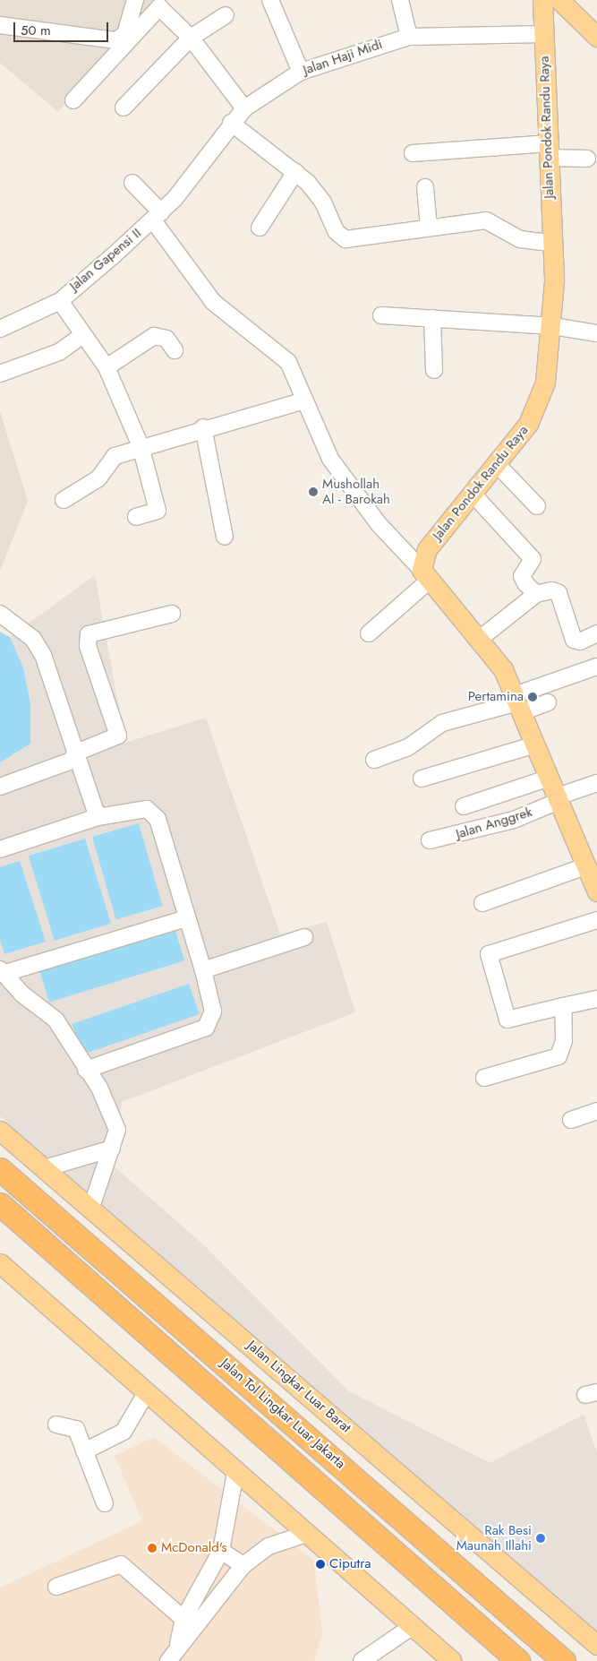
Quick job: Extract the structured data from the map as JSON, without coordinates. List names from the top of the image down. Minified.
{"streets":{"highway":["Jalan Tol Lingkar Luar Jakarta"],"main road":["Jalan Pondok Randu Raya","Jalan Lingkar Luar Barat"],"street":["Jalan Haji Midi","Jalan Gapensi II","Jalan Anggrek"]},"crossings":[["Jalan Haji Midi","Jalan Pondok Randu Raya"],["Jalan Haji Midi","Jalan Gapensi II"]],"places":["Mushollah Al - Barokah","Pertamina","Rak Besi Maunah Illahi","McDonald's","Ciputra"],"scale_bar":"50 m"}
